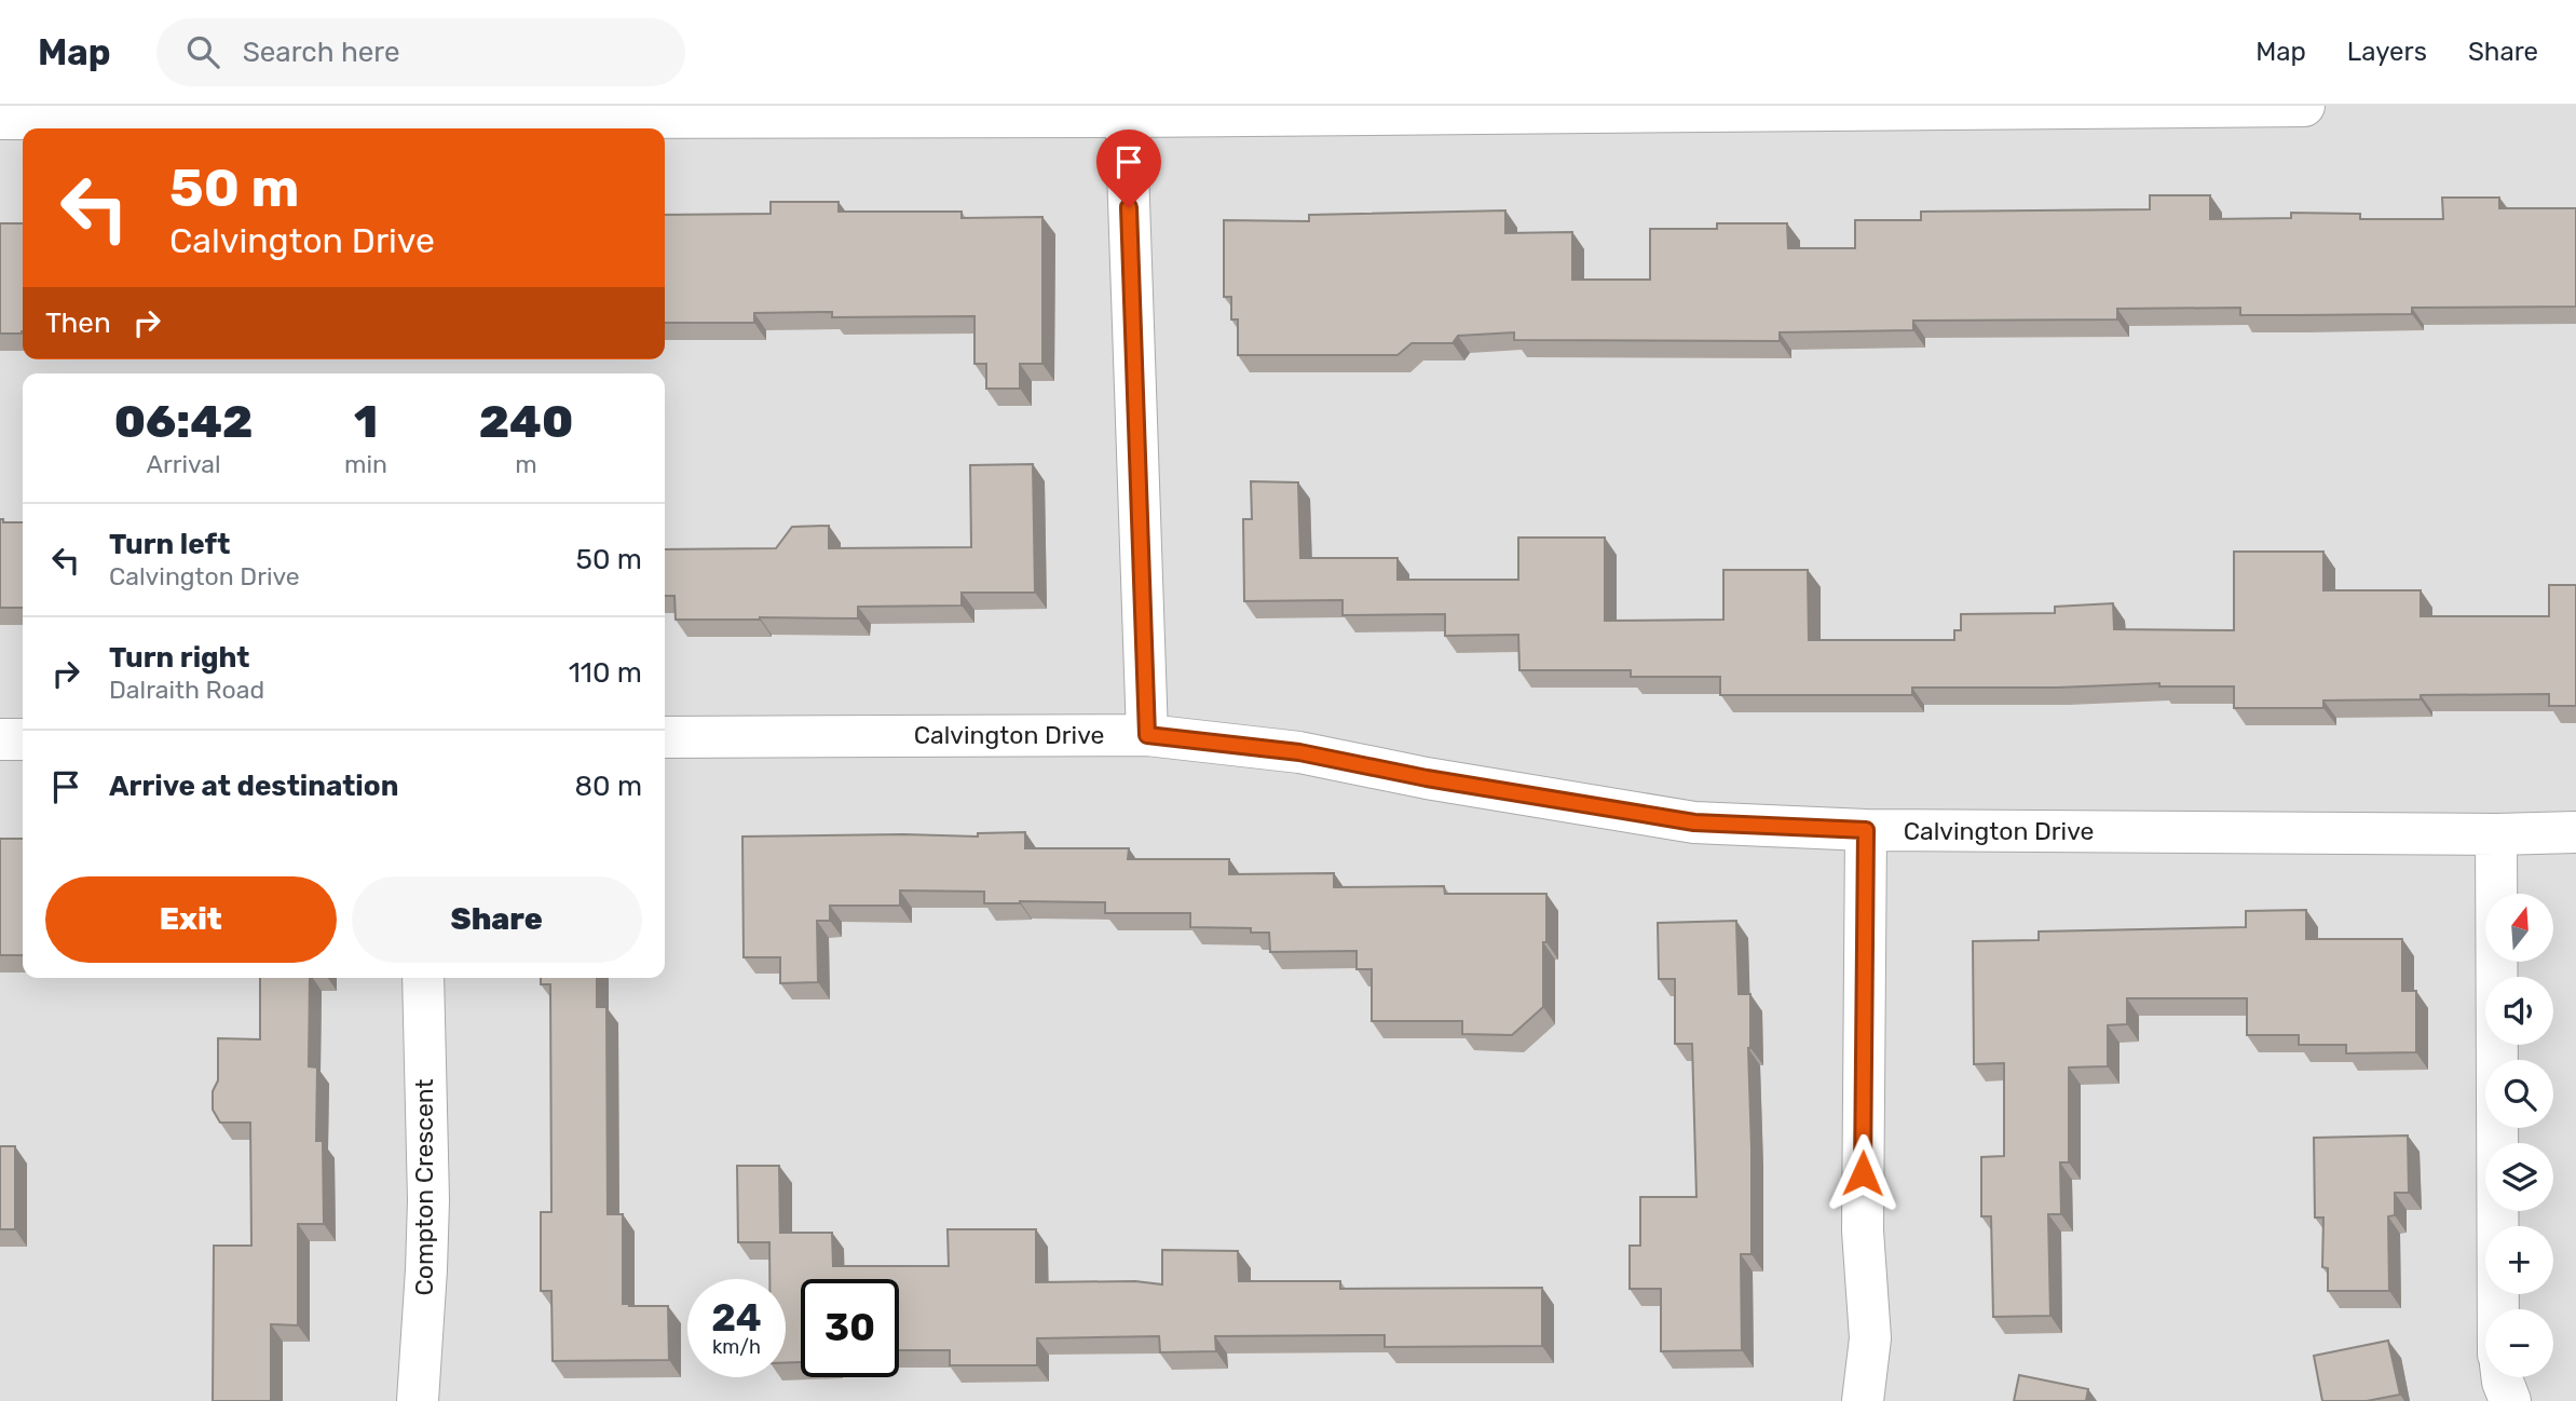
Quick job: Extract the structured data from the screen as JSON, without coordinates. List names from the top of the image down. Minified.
{"streets":{"street":["Calvington Drive","Compton Crescent"]},"north":"top","page":{"header":"Map","search":"Search here","nav":["Map","Layers","Share"],"turn":["50 m","Calvington Drive"],"then":"Then","eta":["06:42","Arrival","1","min","240","m"],"list":[{"name":"Turn left","note":"Calvington Drive","value":"50 m"},{"name":"Turn right","note":"Dalraith Road","value":"110 m"},{"name":"Arrive at destination","value":"80 m"}],"buttons":["Exit","Share"],"map_buttons":["+","−"],"speed":"24 km/h","limit":"30"}}
